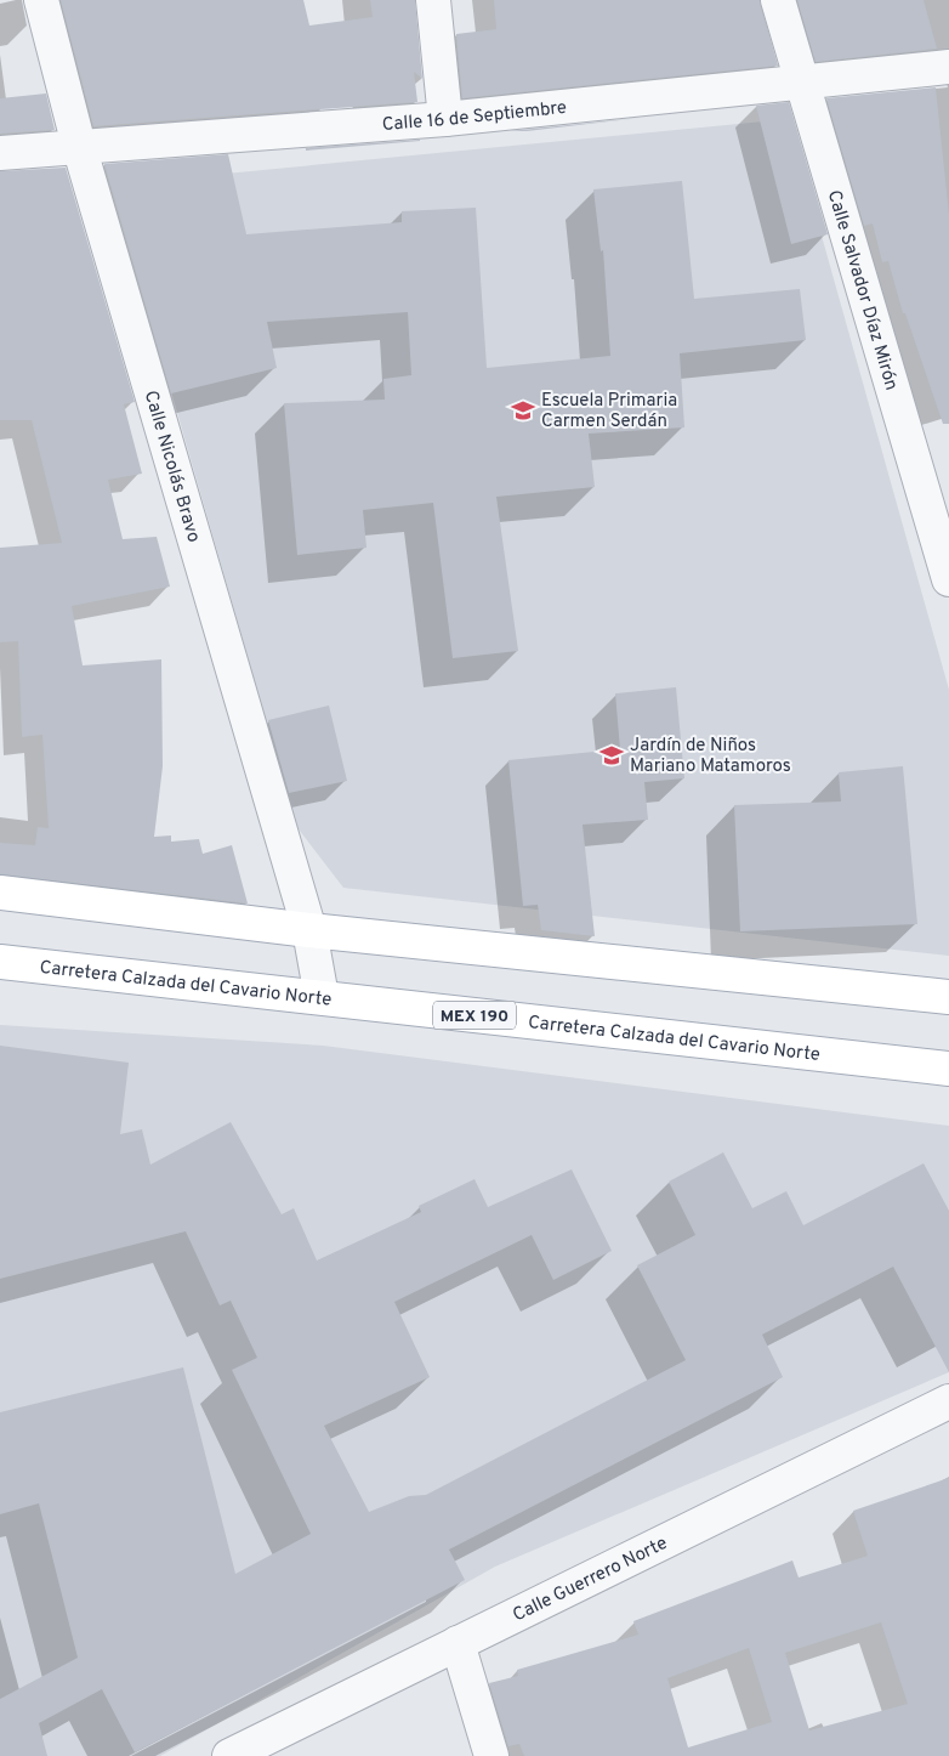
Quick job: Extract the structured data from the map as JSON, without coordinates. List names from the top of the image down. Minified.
{"streets":{"main road":["Carretera Calzada del Cavario Norte","MEX 190"],"street":["Calle 16 de Septiembre","Calle Salvador Díaz Mirón","Calle Nicolás Bravo","Calle Guerrero Norte"]},"crossings":[["Calle 16 de Septiembre","Calle Salvador Díaz Mirón"],["Calle 16 de Septiembre","Calle Nicolás Bravo"],["Calle Nicolás Bravo","Carretera Calzada del Cavario Norte"]],"places":{"school or university":["Escuela Primaria Carmen Serdán","Jardín de Niños Mariano Matamoros"]}}
